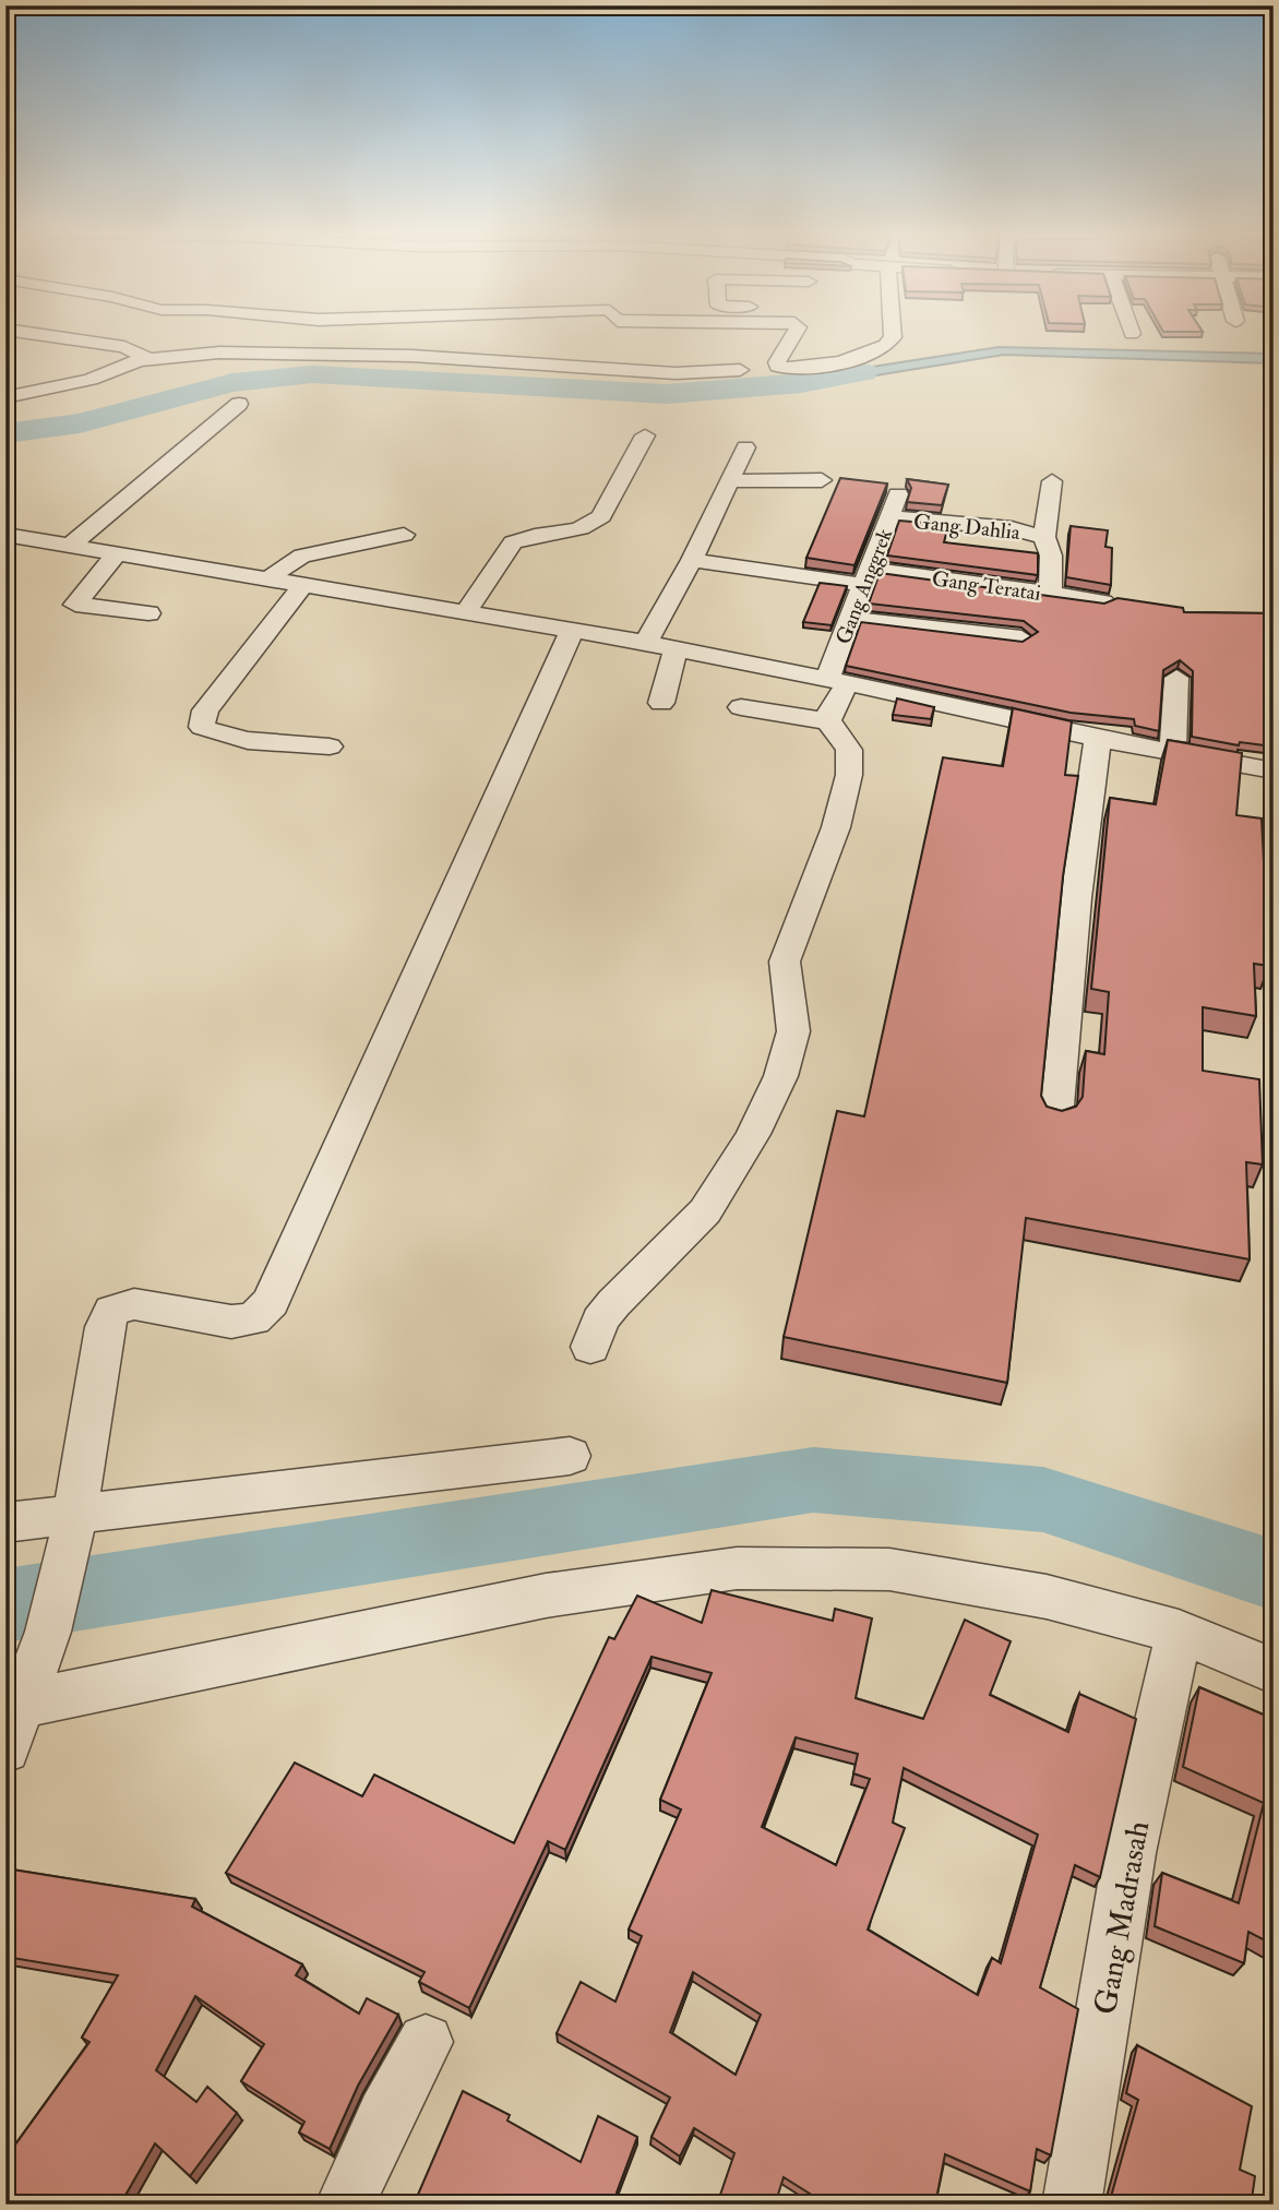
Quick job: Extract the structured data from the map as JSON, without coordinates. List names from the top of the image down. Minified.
{"streets":{"street":["Gang Dahlia","Gang Teratai","Gang Anggrek","Gang Madrasah"]},"crossings":[["Gang Dahlia","Gang Anggrek"],["Gang Teratai","Gang Anggrek"]]}
